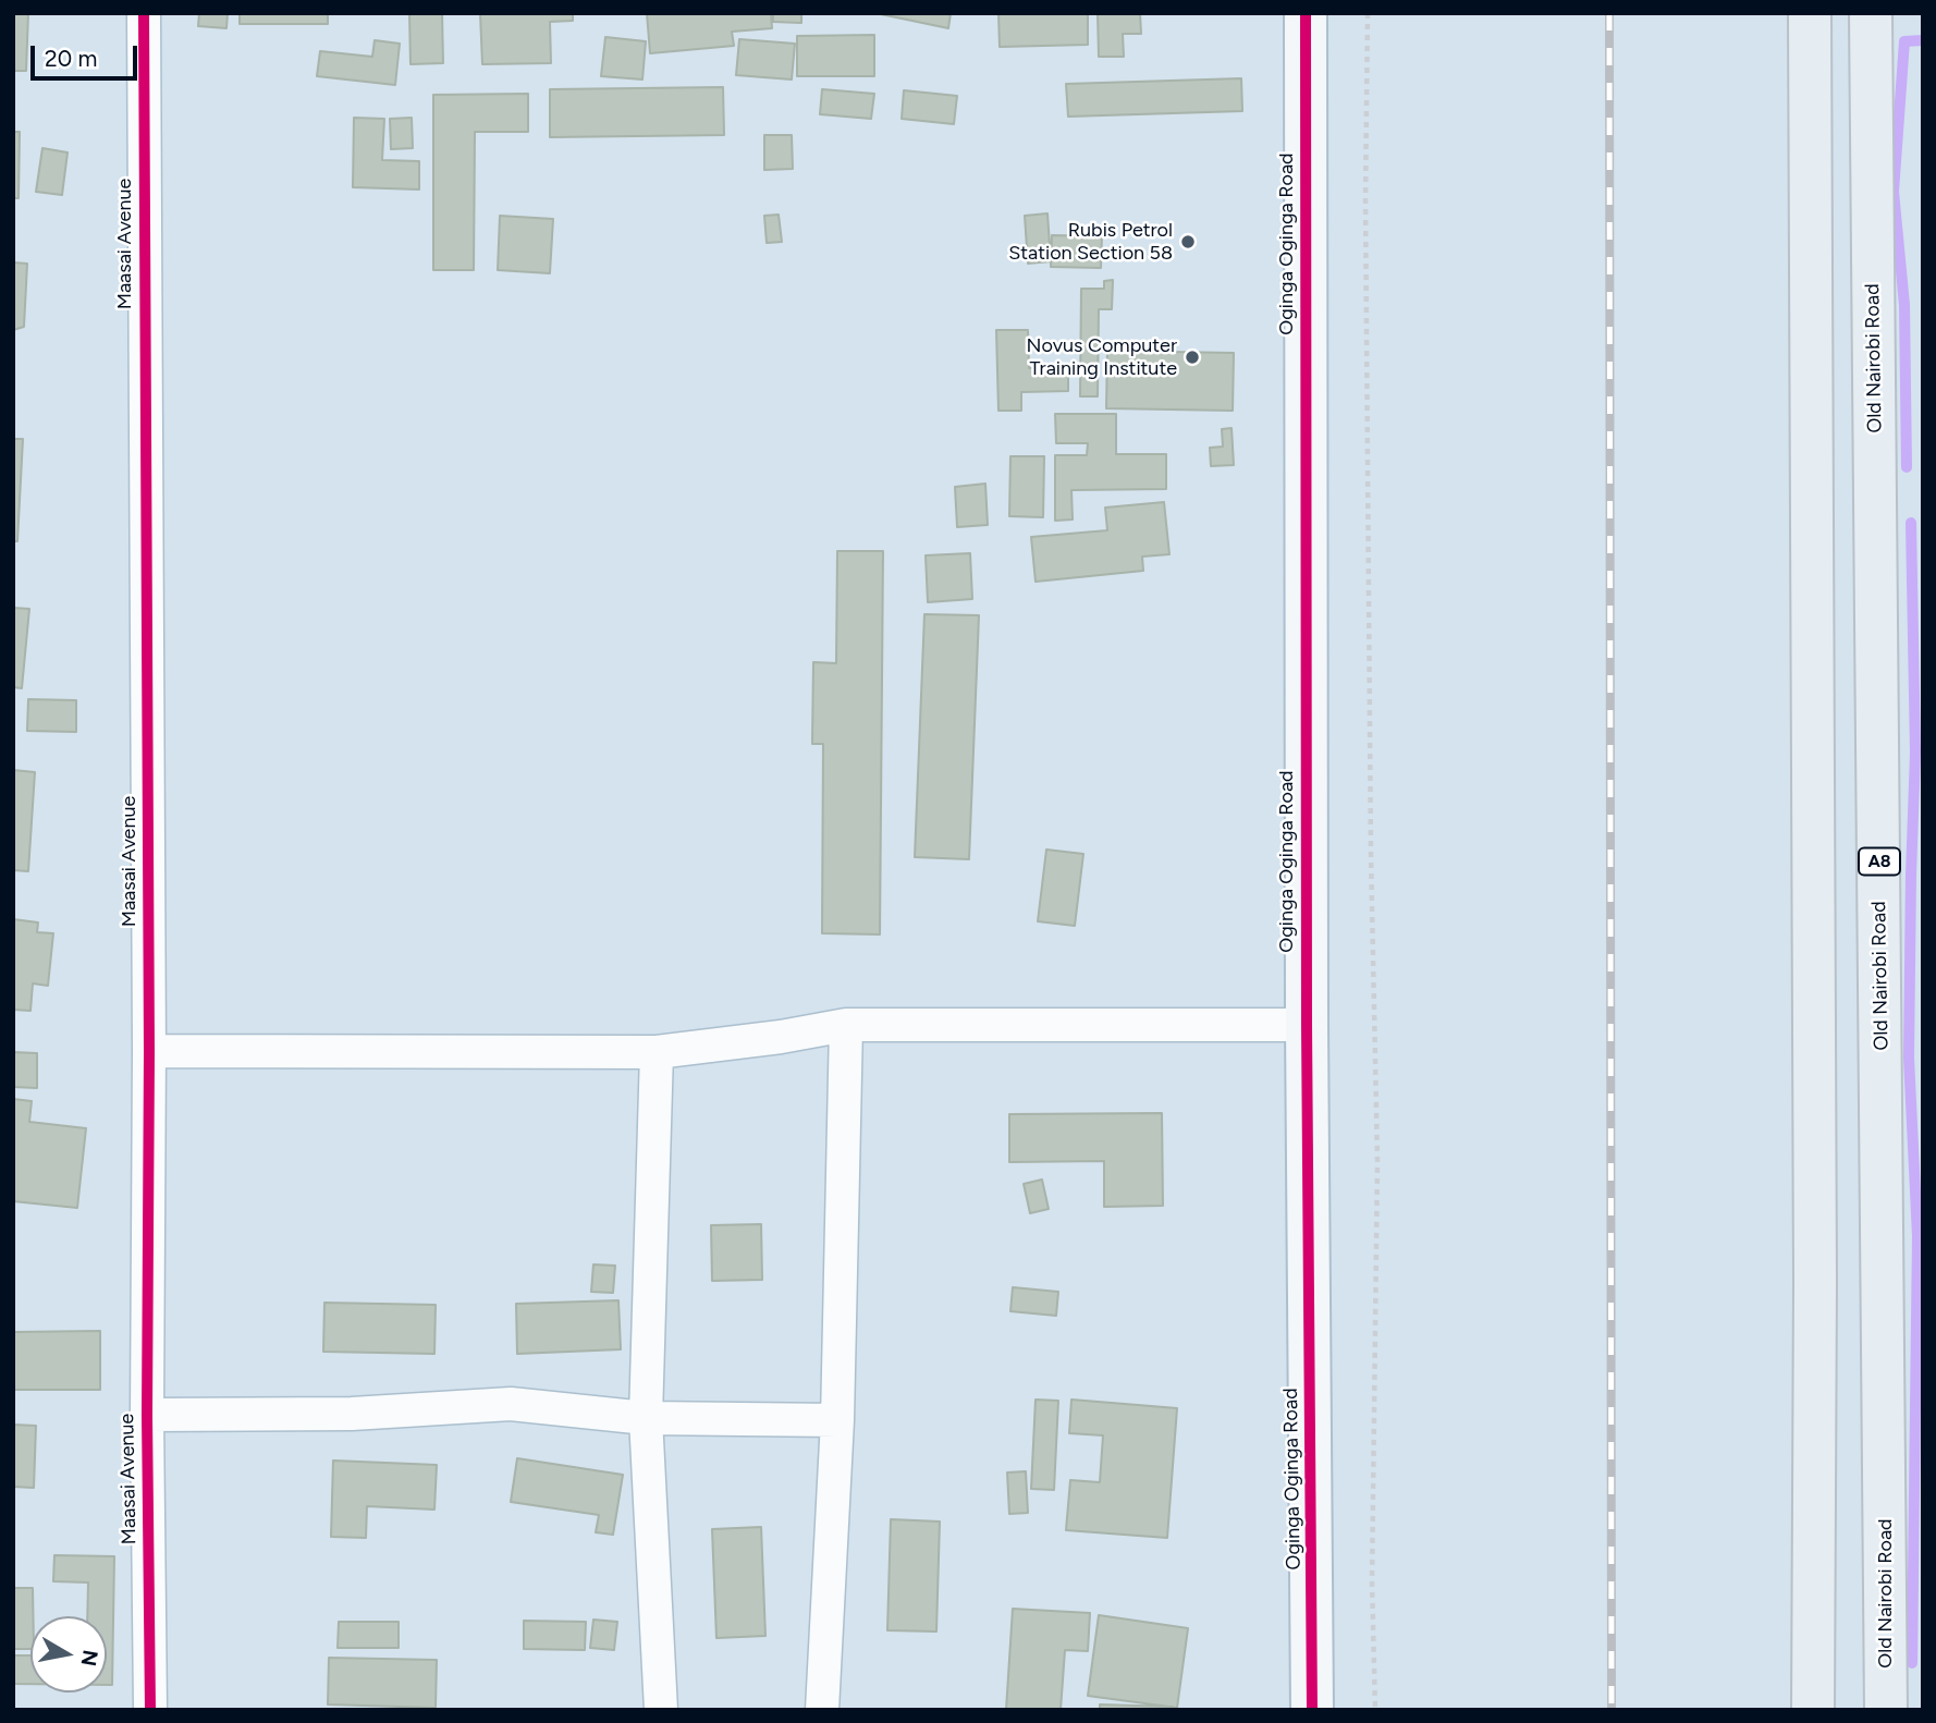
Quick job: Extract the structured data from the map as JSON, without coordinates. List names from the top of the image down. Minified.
{"streets":{"highway":["Old Nairobi Road","A8"],"street":["Maasai Avenue","Oginga Oginga Road"]},"places":["Rubis Petrol Station Section 58","Novus Computer Training Institute"],"scale_bar":"20 m","north":"right"}
